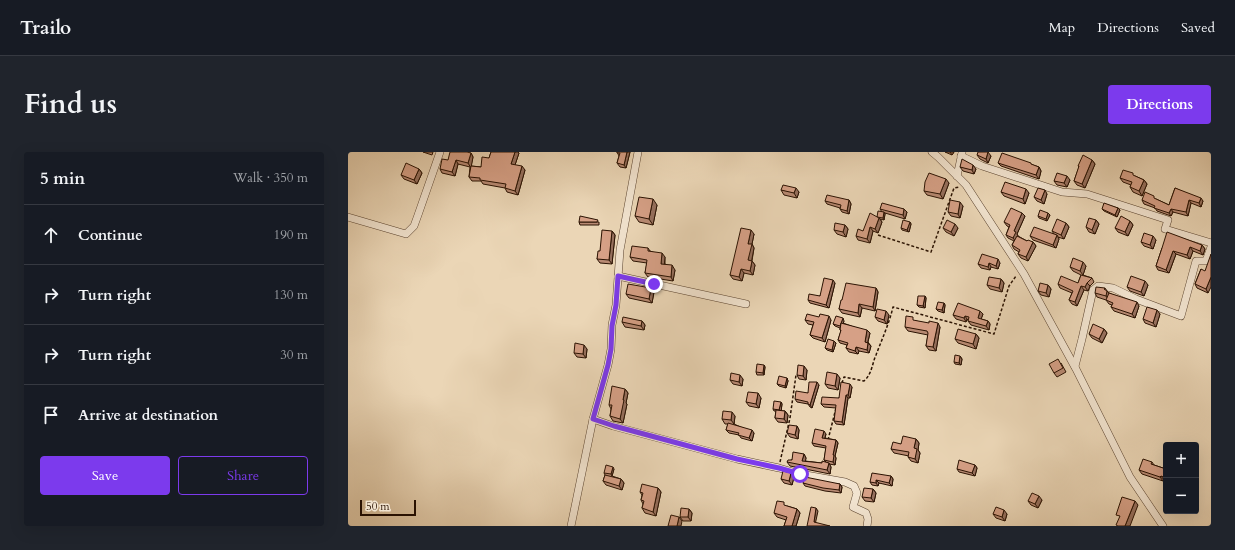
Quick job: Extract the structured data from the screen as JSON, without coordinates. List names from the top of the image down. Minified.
{"scale_bar":"50 m","page":{"header":"Trailo","nav":["Map","Directions","Saved"],"title":"Find us","buttons":["Directions",["Save","Share"]],"heading":["5 min","Walk · 350 m"],"list":[["Continue","190 m"],["Turn right","130 m"],["Turn right","30 m"],"Arrive at destination"],"map_buttons":["+","−"],"scale":"50 m"}}
